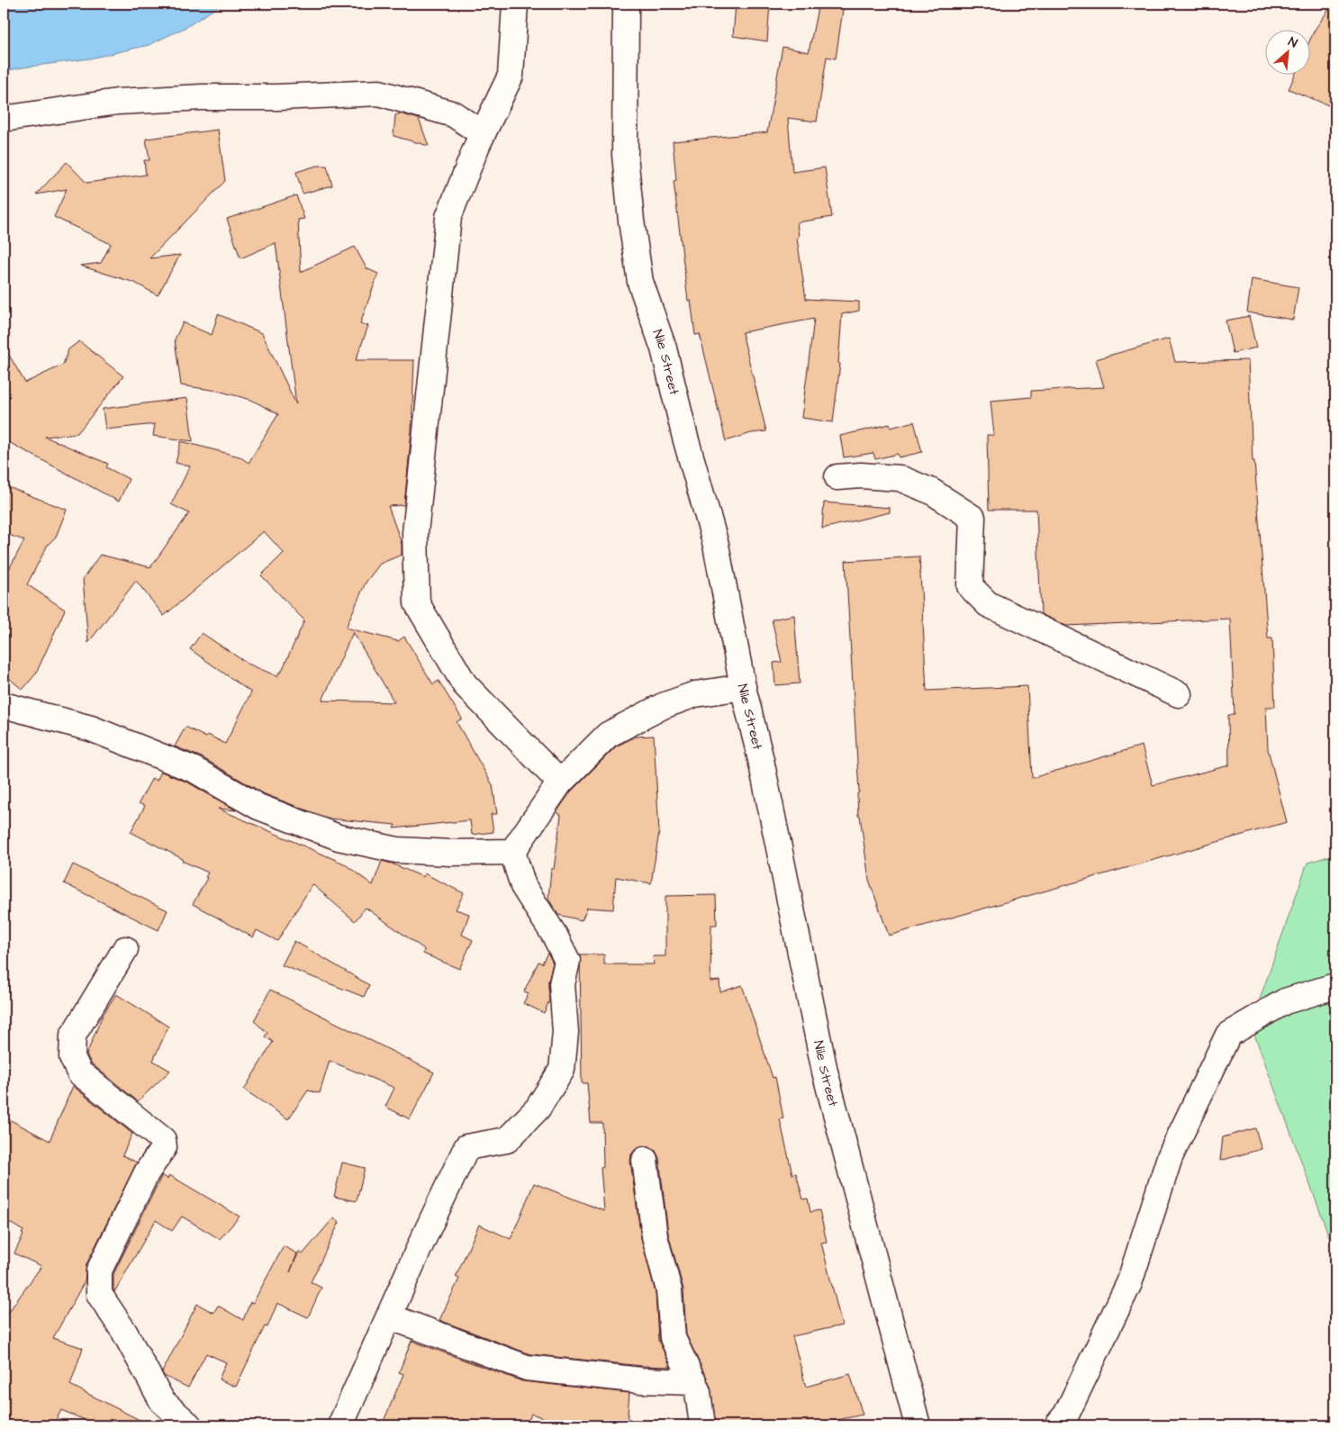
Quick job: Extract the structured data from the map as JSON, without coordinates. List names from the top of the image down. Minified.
{"streets":{"street":["Nile Street"]},"north":"top right"}
